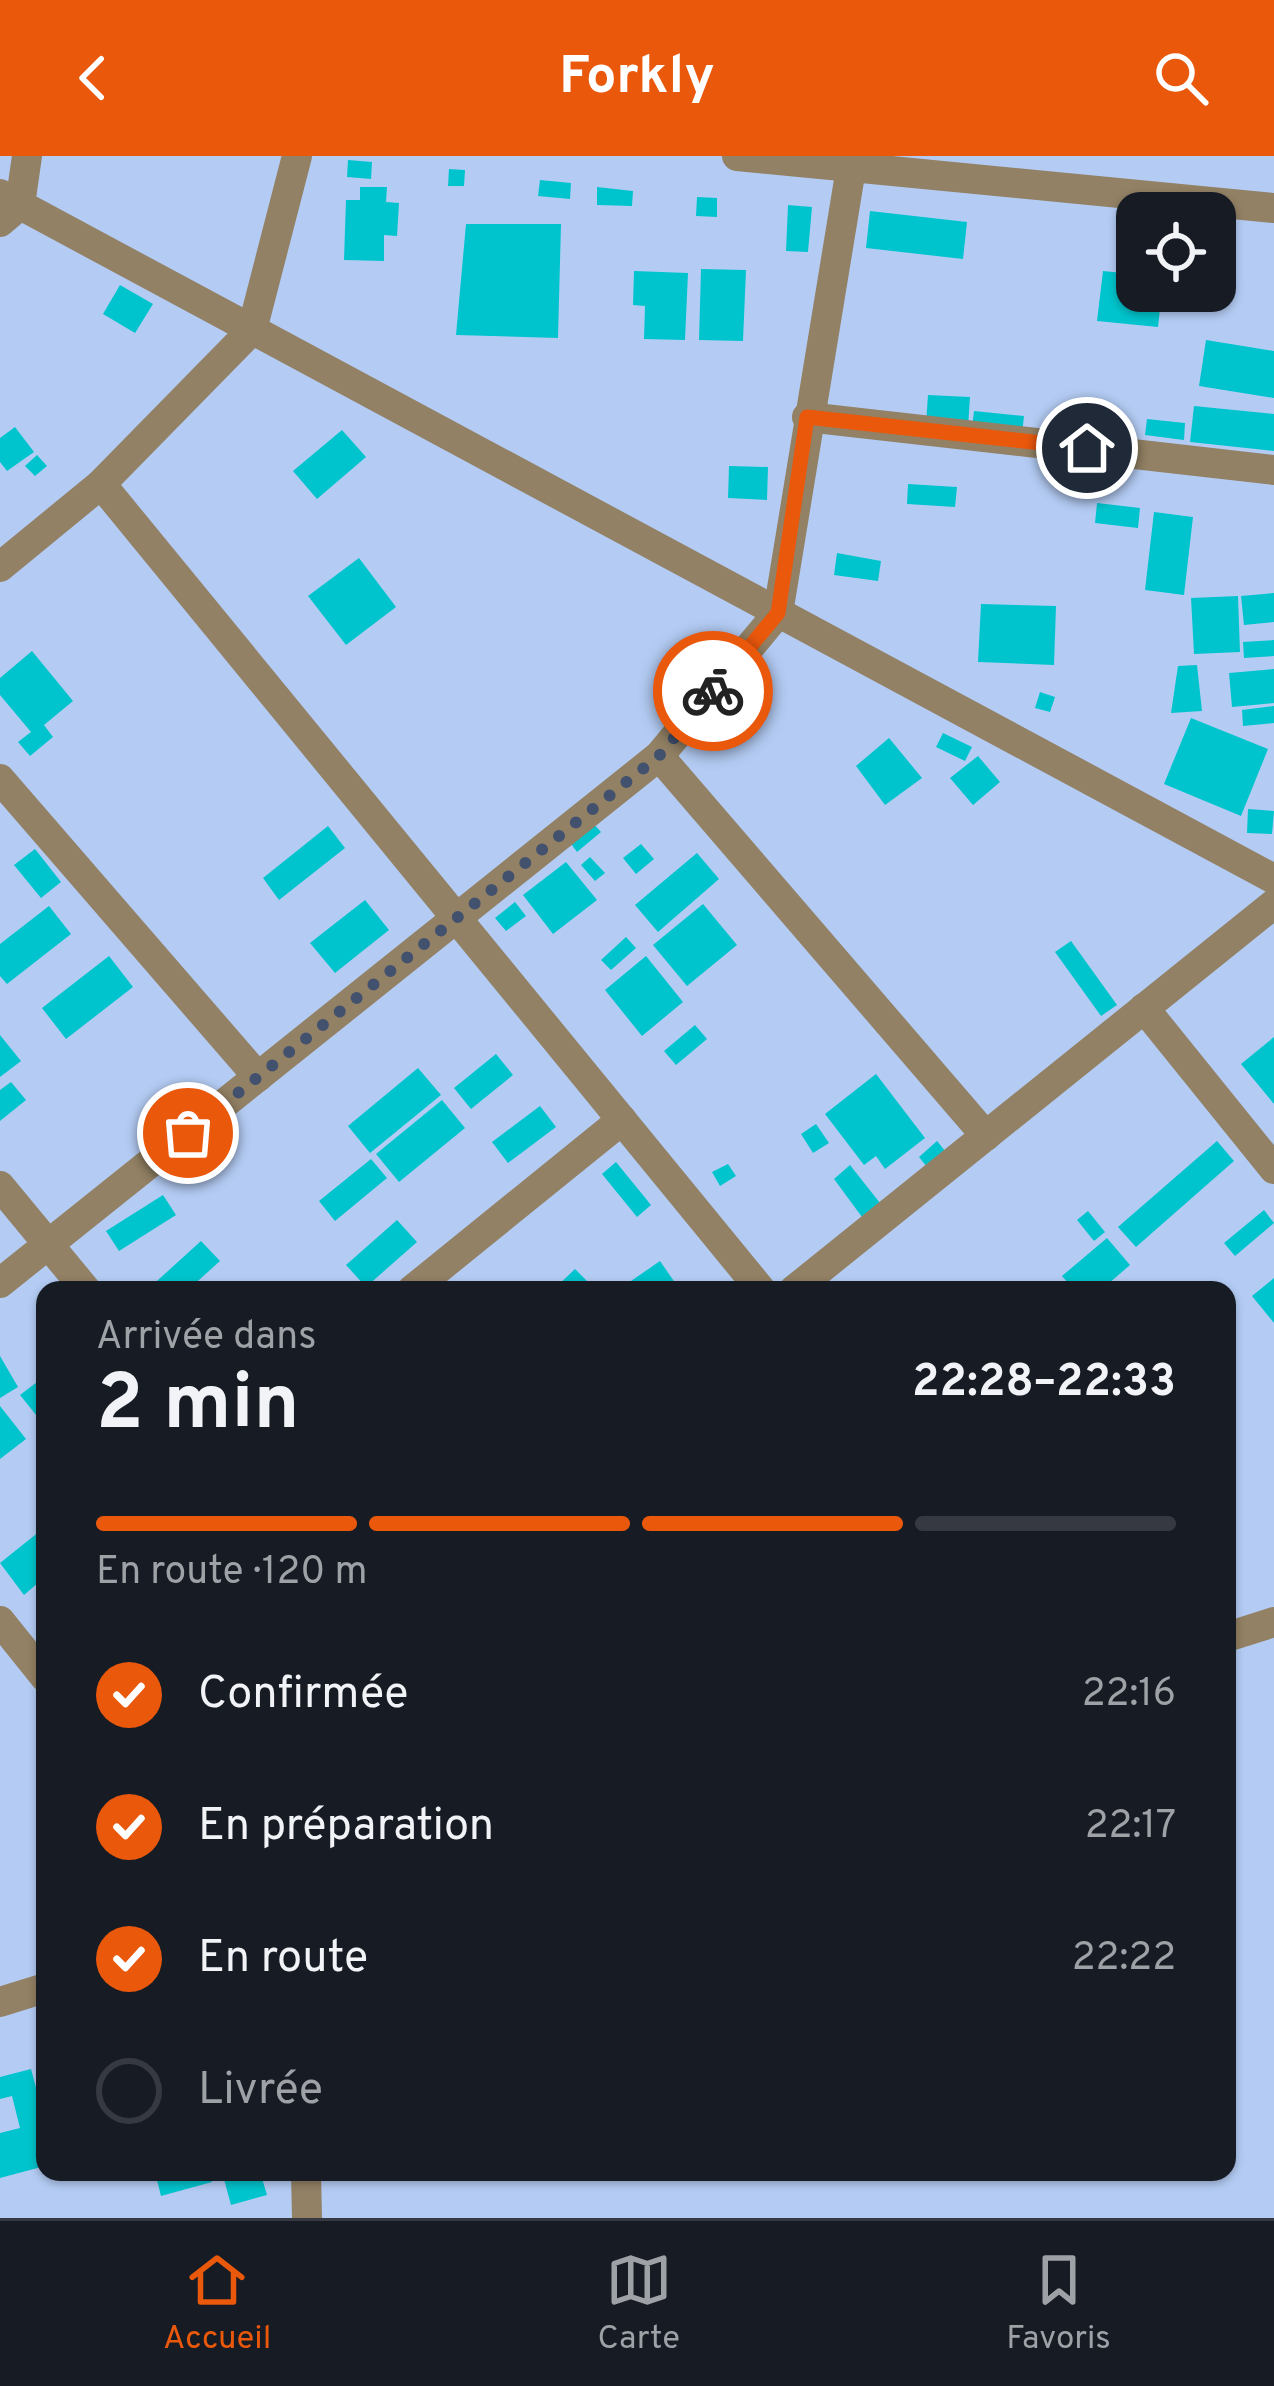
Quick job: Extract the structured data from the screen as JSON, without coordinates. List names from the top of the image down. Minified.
{"page":{"header":"Forkly","heading":["2 min","Arrivée dans","22:28–22:33"],"bar":"En route · 120 m","list":[["Confirmée","22:16"],["En préparation","22:17"],["En route","22:22"],"Livrée"],"tabs":["Accueil","Carte","Favoris"]}}
